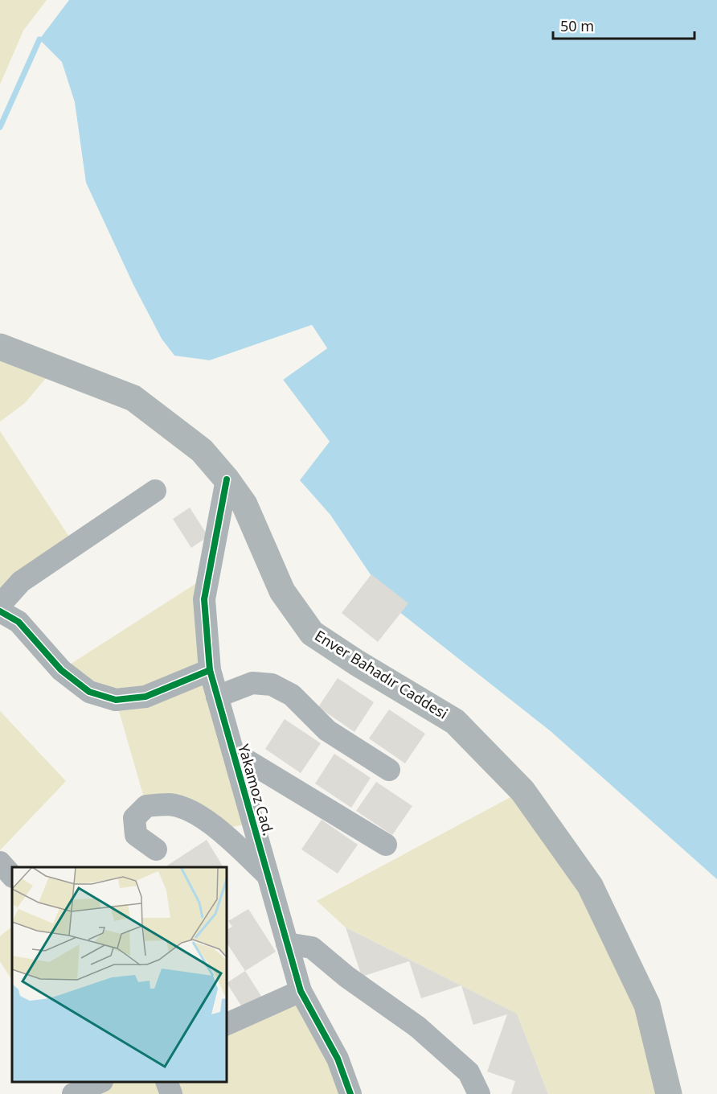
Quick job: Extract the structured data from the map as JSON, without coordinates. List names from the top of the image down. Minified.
{"streets":{"main road":["Enver Bahadır Caddesi"],"street":["Yakamoz Cad."]},"crossings":[["Enver Bahadır Caddesi","Yakamoz Cad."]],"scale_bar":"50 m"}
